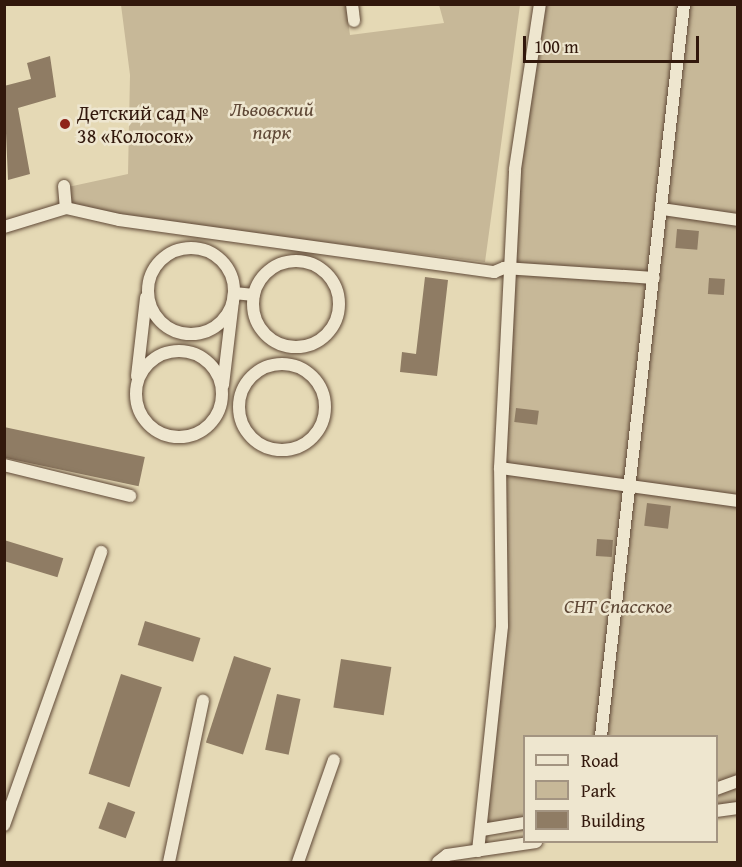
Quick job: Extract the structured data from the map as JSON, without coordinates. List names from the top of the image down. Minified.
{"parks":["Львовский парк","СНТ Спасское"],"places":["Детский сад № 38 «Колосок»"],"legend":["Road","Park","Building"],"scale_bar":"100 m"}
